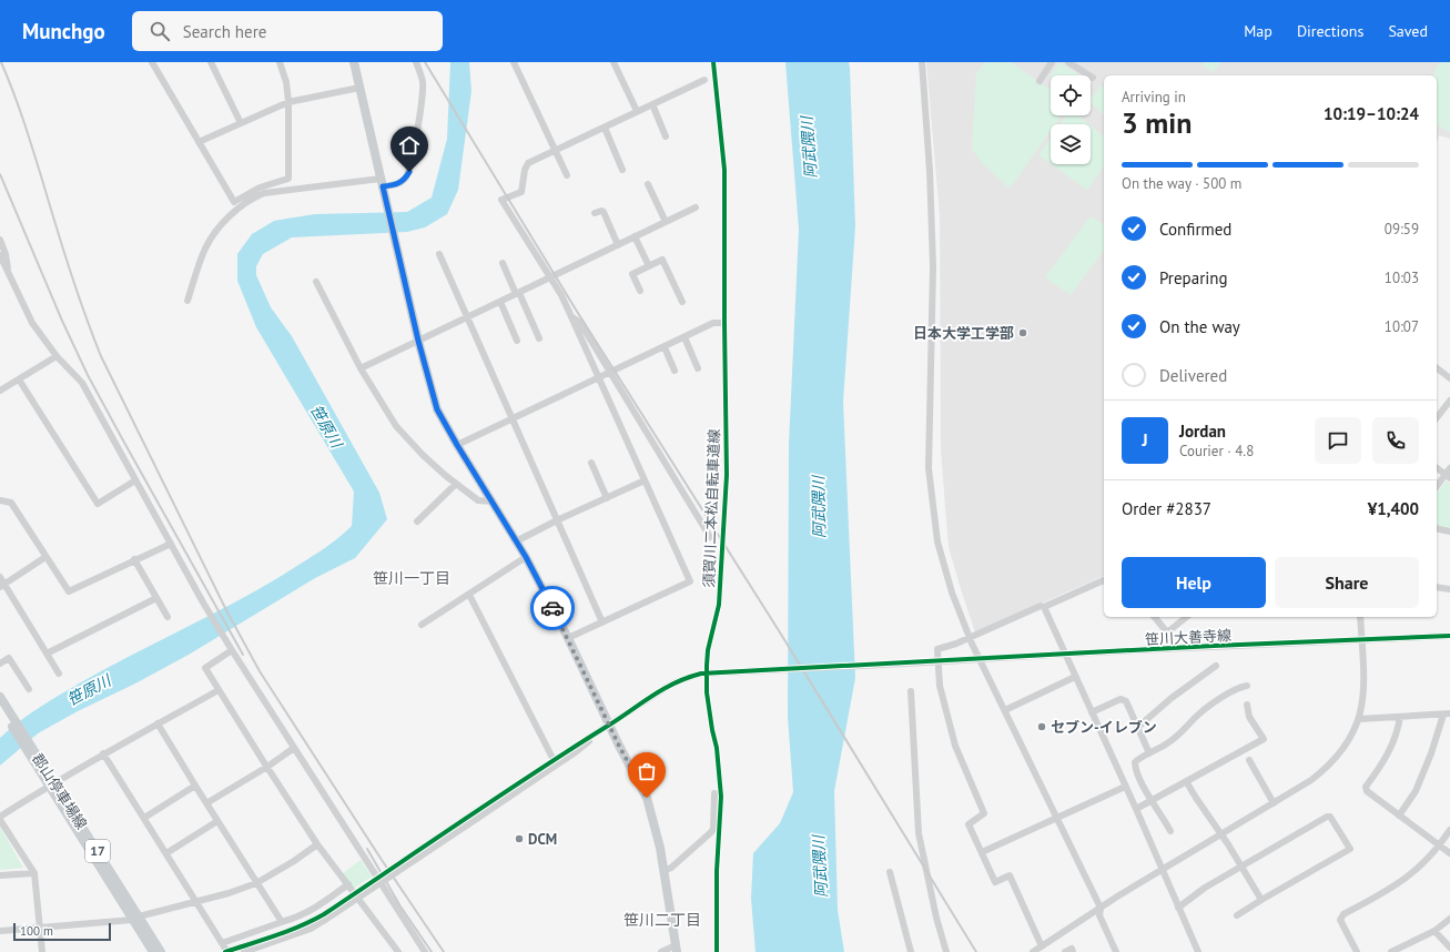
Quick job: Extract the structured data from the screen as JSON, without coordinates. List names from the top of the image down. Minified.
{"streets":{"main road":["郡山停車場線","17"],"street":["笹川大善寺線"],"cycle path":["須賀川二本松自転車道線"]},"districts":["笹川一丁目","笹川二丁目"],"water":["阿武隈川","笹原川"],"places":["日本大学工学部","セブン-イレブン","DCM"],"scale_bar":"100 m","page":{"header":"Munchgo","search":"Search here","nav":["Map","Directions","Saved"],"heading":["3 min","Arriving in","10:19–10:24"],"panel":["Jordan","Courier · 4.8","Order #2837","¥1,400"],"bar":"On the way · 500 m","list":[["Confirmed","09:59"],["Preparing","10:03"],["On the way","10:07"],"Delivered"],"round":"J","buttons":["Help","Share"],"scale":"100 m"}}
